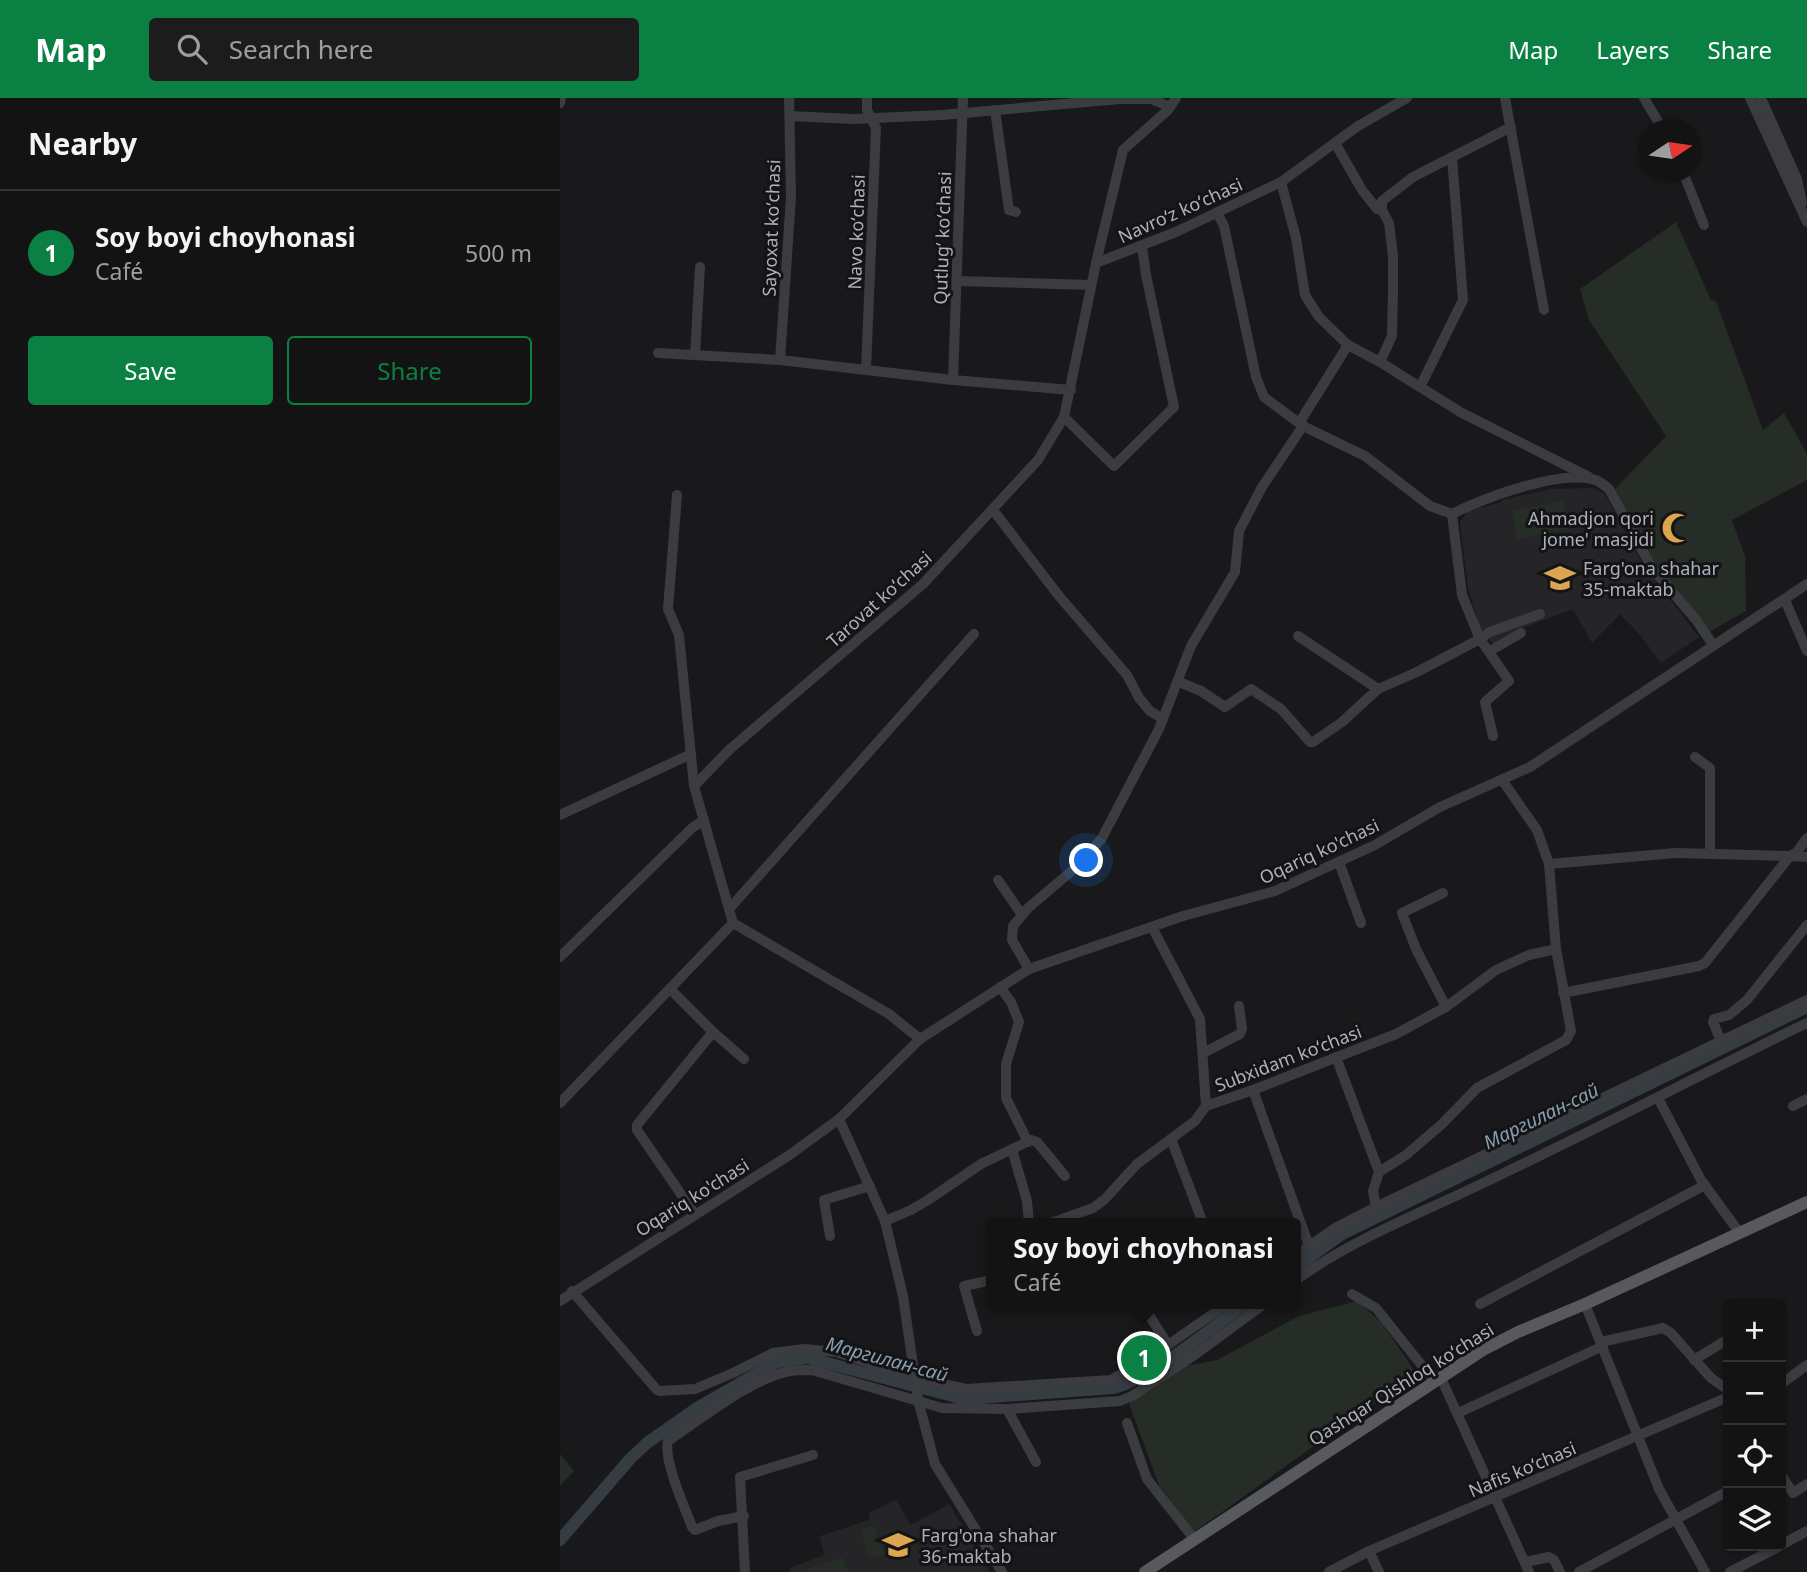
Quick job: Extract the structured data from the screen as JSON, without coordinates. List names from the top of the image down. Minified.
{"streets":{"main road":["Qashqar Qishloq koʻchasi"],"street":["Navroʻz koʻchasi","Sayoxat koʻchasi","Navo koʻchasi","Qutlugʻ koʻchasi","Tarovat koʻchasi","Oqariq ko'chasi","Subxidam koʻchasi","Nafis koʻchasi"]},"water":["Маргилан-сай"],"places":{"mosque":["Ahmadjon qori jome' masjidi"],"school or university":["Farg'ona shahar 35-maktab","Farg'ona shahar 36-maktab"]},"north":"right","page":{"header":"Map","search":"Search here","nav":["Map","Layers","Share"],"heading":"Nearby","list":[{"mark":"1","name":"Soy boyi choyhonasi","note":"Café","value":"500 m"}],"buttons":["Save","Share"],"popup":["Soy boyi choyhonasi","Café"],"map_buttons":["+","−"],"pins":"1"}}
